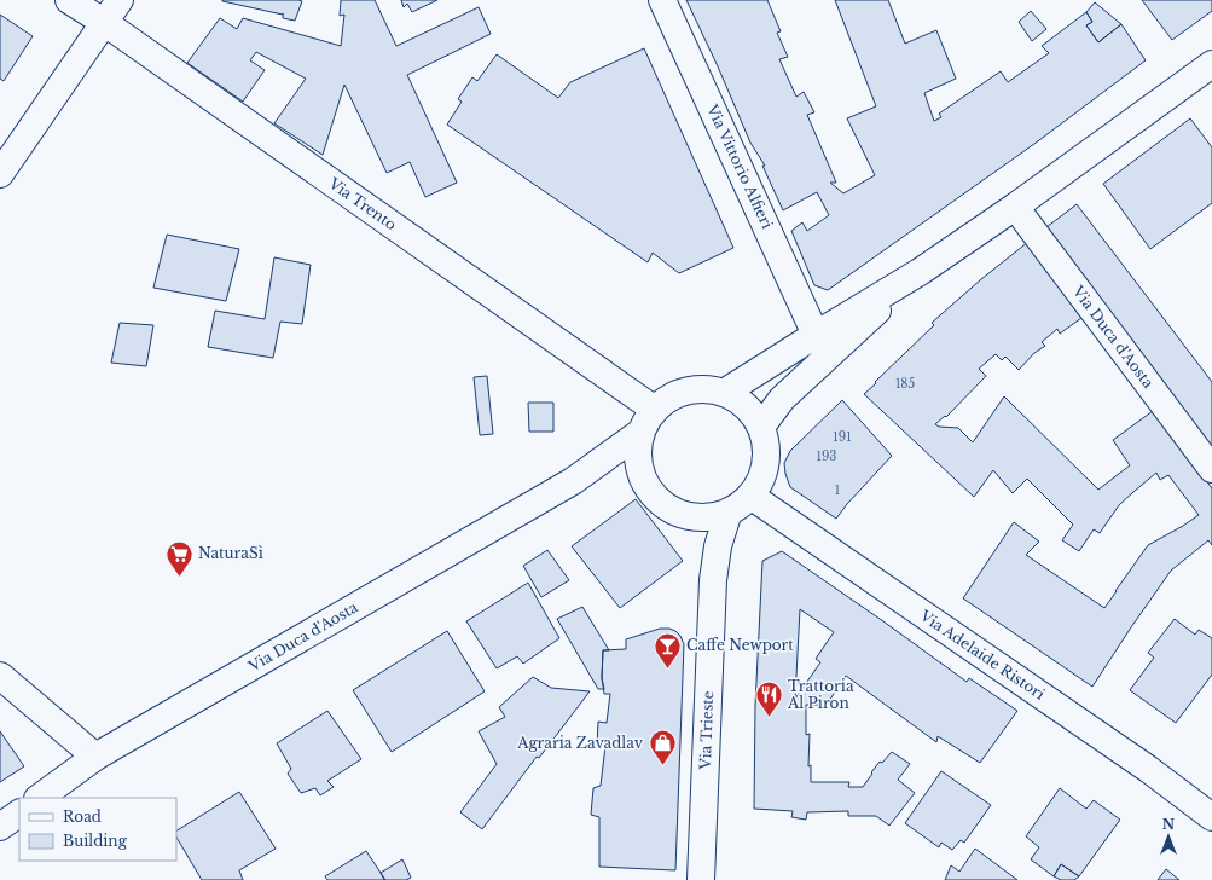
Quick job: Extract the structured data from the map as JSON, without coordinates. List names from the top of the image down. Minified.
{"streets":{"main road":["Via Vittorio Alfieri","Via Trento","Via Duca d'Aosta","Via Adelaide Ristori","Via Trieste"]},"crossings":[["Via Trento","Via Duca d'Aosta"],["Via Trento","Via Adelaide Ristori"],["Via Trento","Via Trieste"],["Via Duca d'Aosta","Via Adelaide Ristori"],["Via Duca d'Aosta","Via Trieste"],["Via Adelaide Ristori","Via Trieste"]],"places":{"supermarket":["NaturaSì"],"bar":["Caffe Newport"],"restaurant":["Trattoria Al Piron"],"shop":["Agraria Zavadlav"]},"house_numbers":["185","191","193","1"],"legend":["Road","Building"],"north":"top"}
